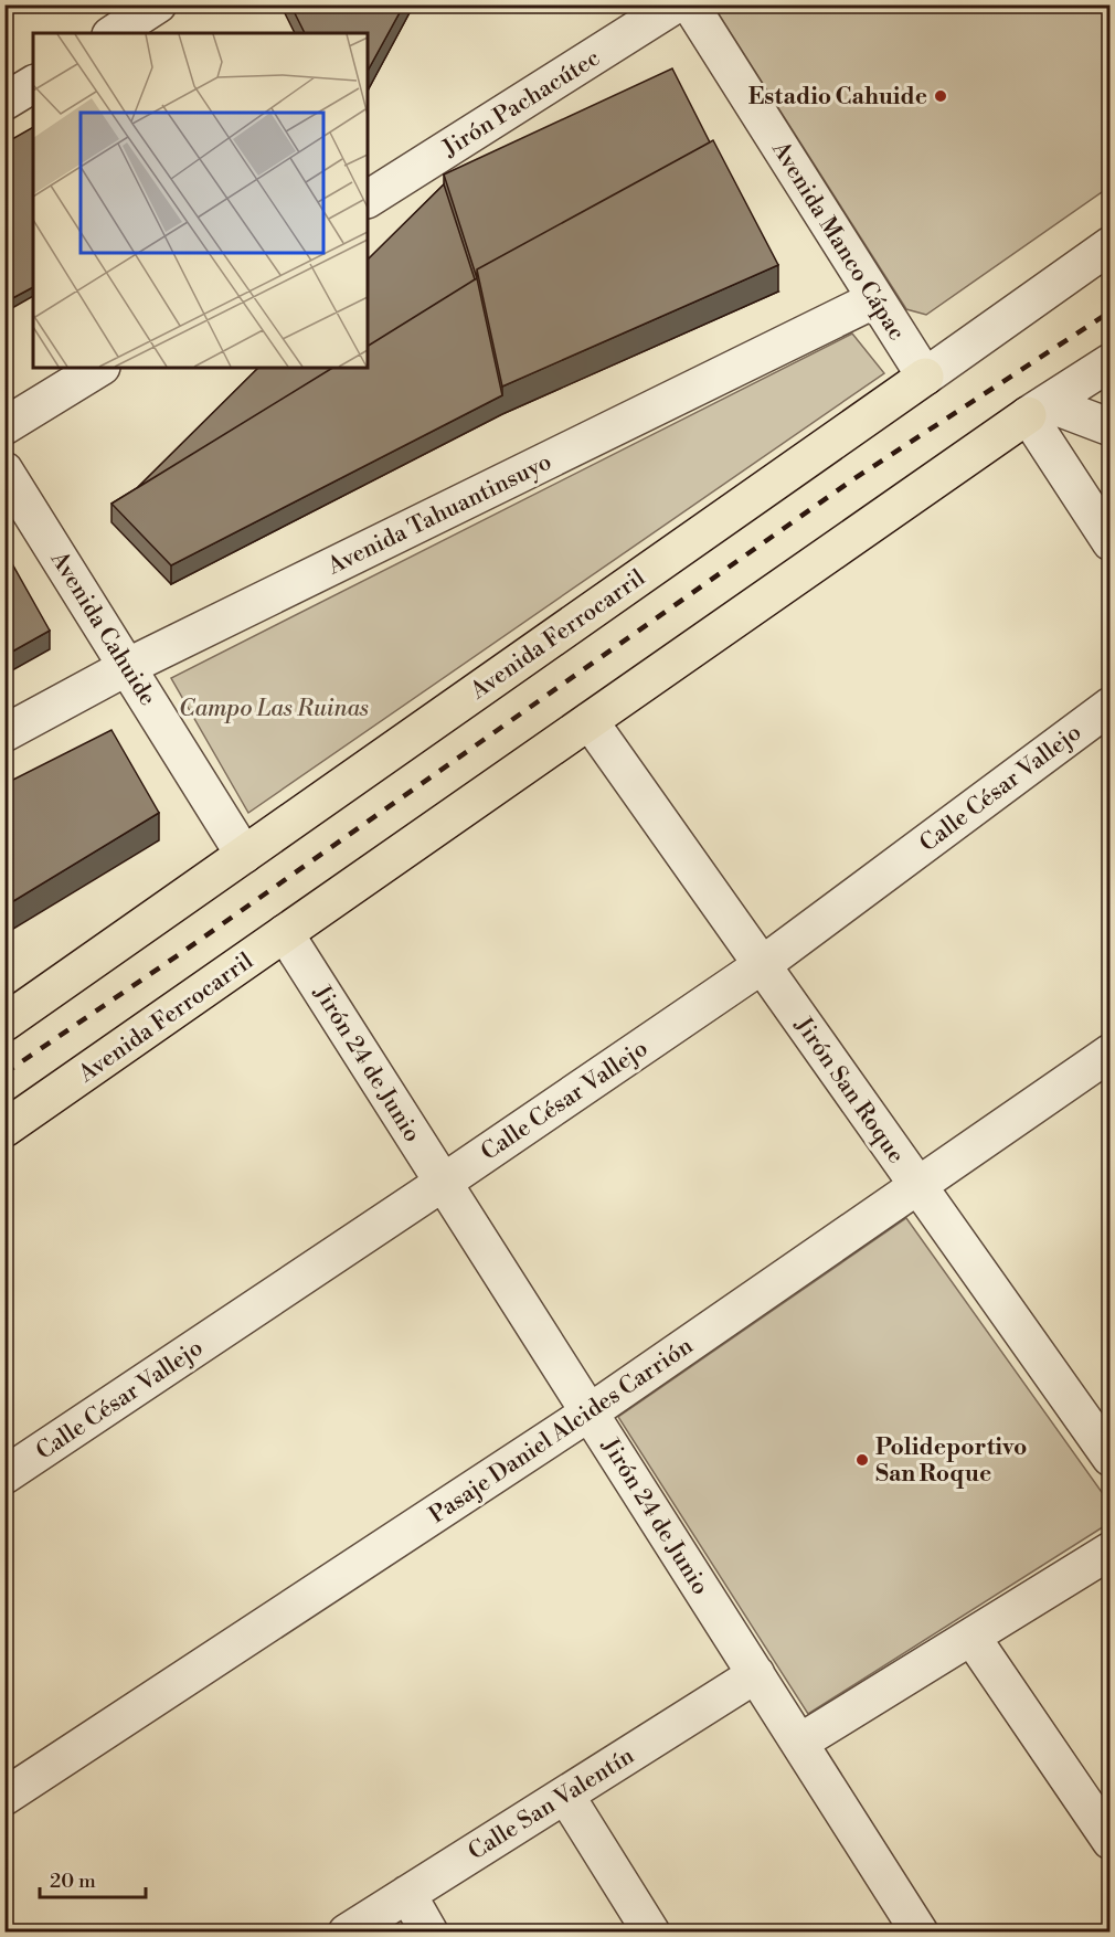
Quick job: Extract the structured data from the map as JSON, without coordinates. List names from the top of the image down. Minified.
{"streets":{"main road":["Avenida Ferrocarril"],"street":["Jirón Pachacútec","Avenida Manco Cápac","Avenida Tahuantinsuyo","Avenida Cahuide","Calle César Vallejo","Jirón 24 de Junio","Jirón San Roque","Pasaje Daniel Alcides Carrión","Calle San Valentín"]},"crossings":[["Avenida Manco Cápac","Avenida Tahuantinsuyo"],["Avenida Manco Cápac","Avenida Ferrocarril"],["Avenida Tahuantinsuyo","Avenida Cahuide"],["Avenida Cahuide","Avenida Ferrocarril"],["Avenida Ferrocarril","Jirón 24 de Junio"],["Avenida Ferrocarril","Jirón San Roque"],["Calle César Vallejo","Jirón 24 de Junio"],["Calle César Vallejo","Jirón San Roque"],["Jirón 24 de Junio","Pasaje Daniel Alcides Carrión"],["Jirón 24 de Junio","Calle San Valentín"],["Jirón San Roque","Pasaje Daniel Alcides Carrión"]],"parks":["Campo Las Ruinas"],"places":["Estadio Cahuide","Polideportivo San Roque"],"scale_bar":"20 m"}
